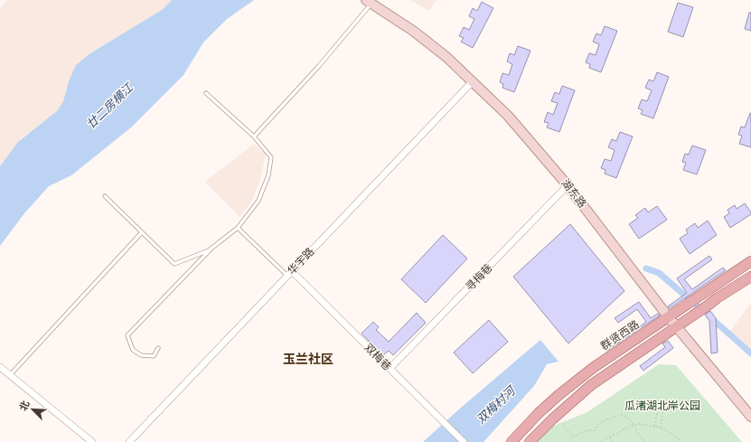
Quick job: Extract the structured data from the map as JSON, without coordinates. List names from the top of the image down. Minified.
{"streets":{"main road":["群贤西路"],"street":["湖东路","华宇路","寻梅巷","双梅巷"]},"crossings":[["湖东路","华宇路"],["湖东路","寻梅巷"],["湖东路","群贤西路"],["华宇路","双梅巷"],["寻梅巷","双梅巷"]],"districts":["玉兰社区"],"water":["廿二房横江","双梅村河"],"parks":["瓜渚湖北岸公园"],"north":"top left"}
